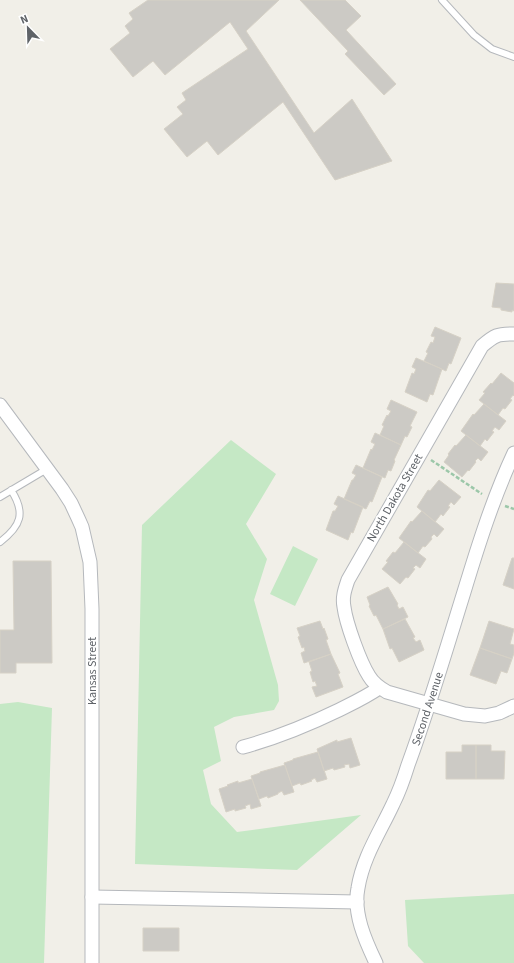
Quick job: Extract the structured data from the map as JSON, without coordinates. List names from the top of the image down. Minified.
{"streets":{"street":["North Dakota Street","Kansas Street","Second Avenue"]},"north":"top left"}
